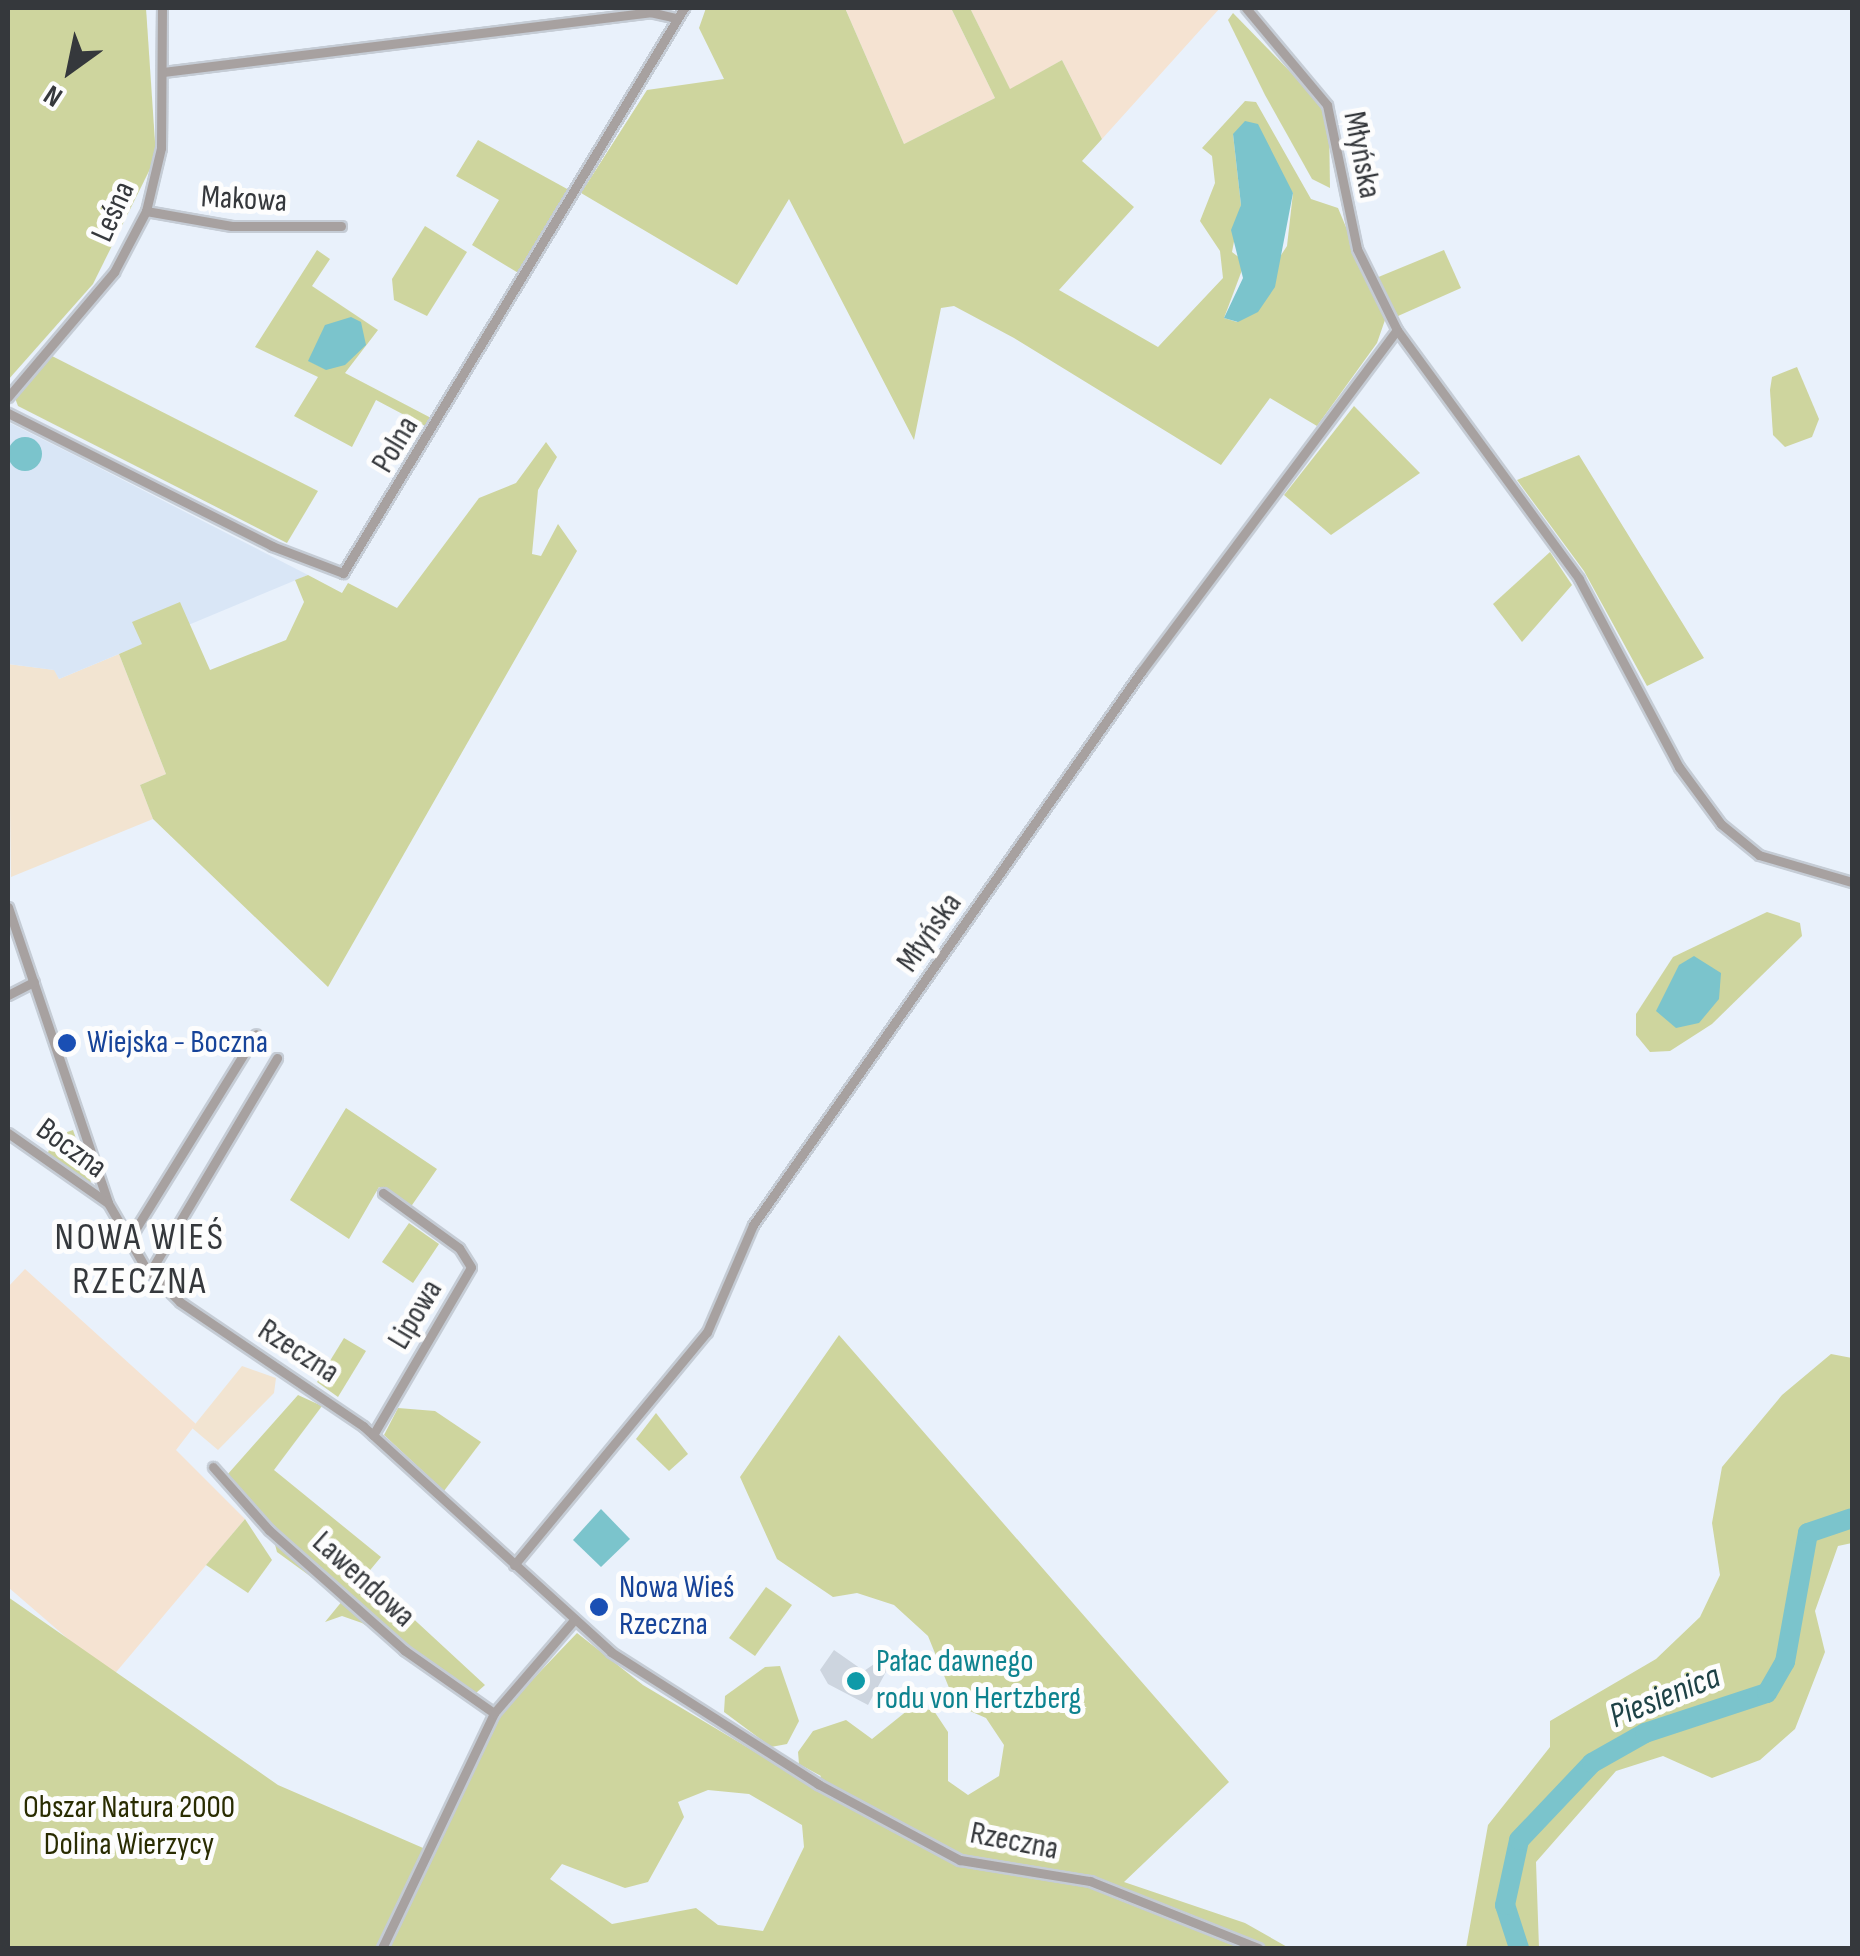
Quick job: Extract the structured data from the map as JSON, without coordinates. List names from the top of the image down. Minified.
{"streets":{"street":["Młyńska","Makowa","Leśna","Polna","Boczna","Lipowa","Rzeczna","Lawendowa"]},"crossings":[["Młyńska","Rzeczna"],["Makowa","Leśna"],["Boczna","Rzeczna"],["Lipowa","Rzeczna"]],"districts":["NOWA WIEŚ RZECZNA"],"water":["Piesienica"],"parks":["Obszar Natura 2000 Dolina Wierzycy"],"places":["Wiejska - Boczna","Nowa Wieś Rzeczna","Pałac dawnego rodu von Hertzberg"],"north":"bottom left"}
